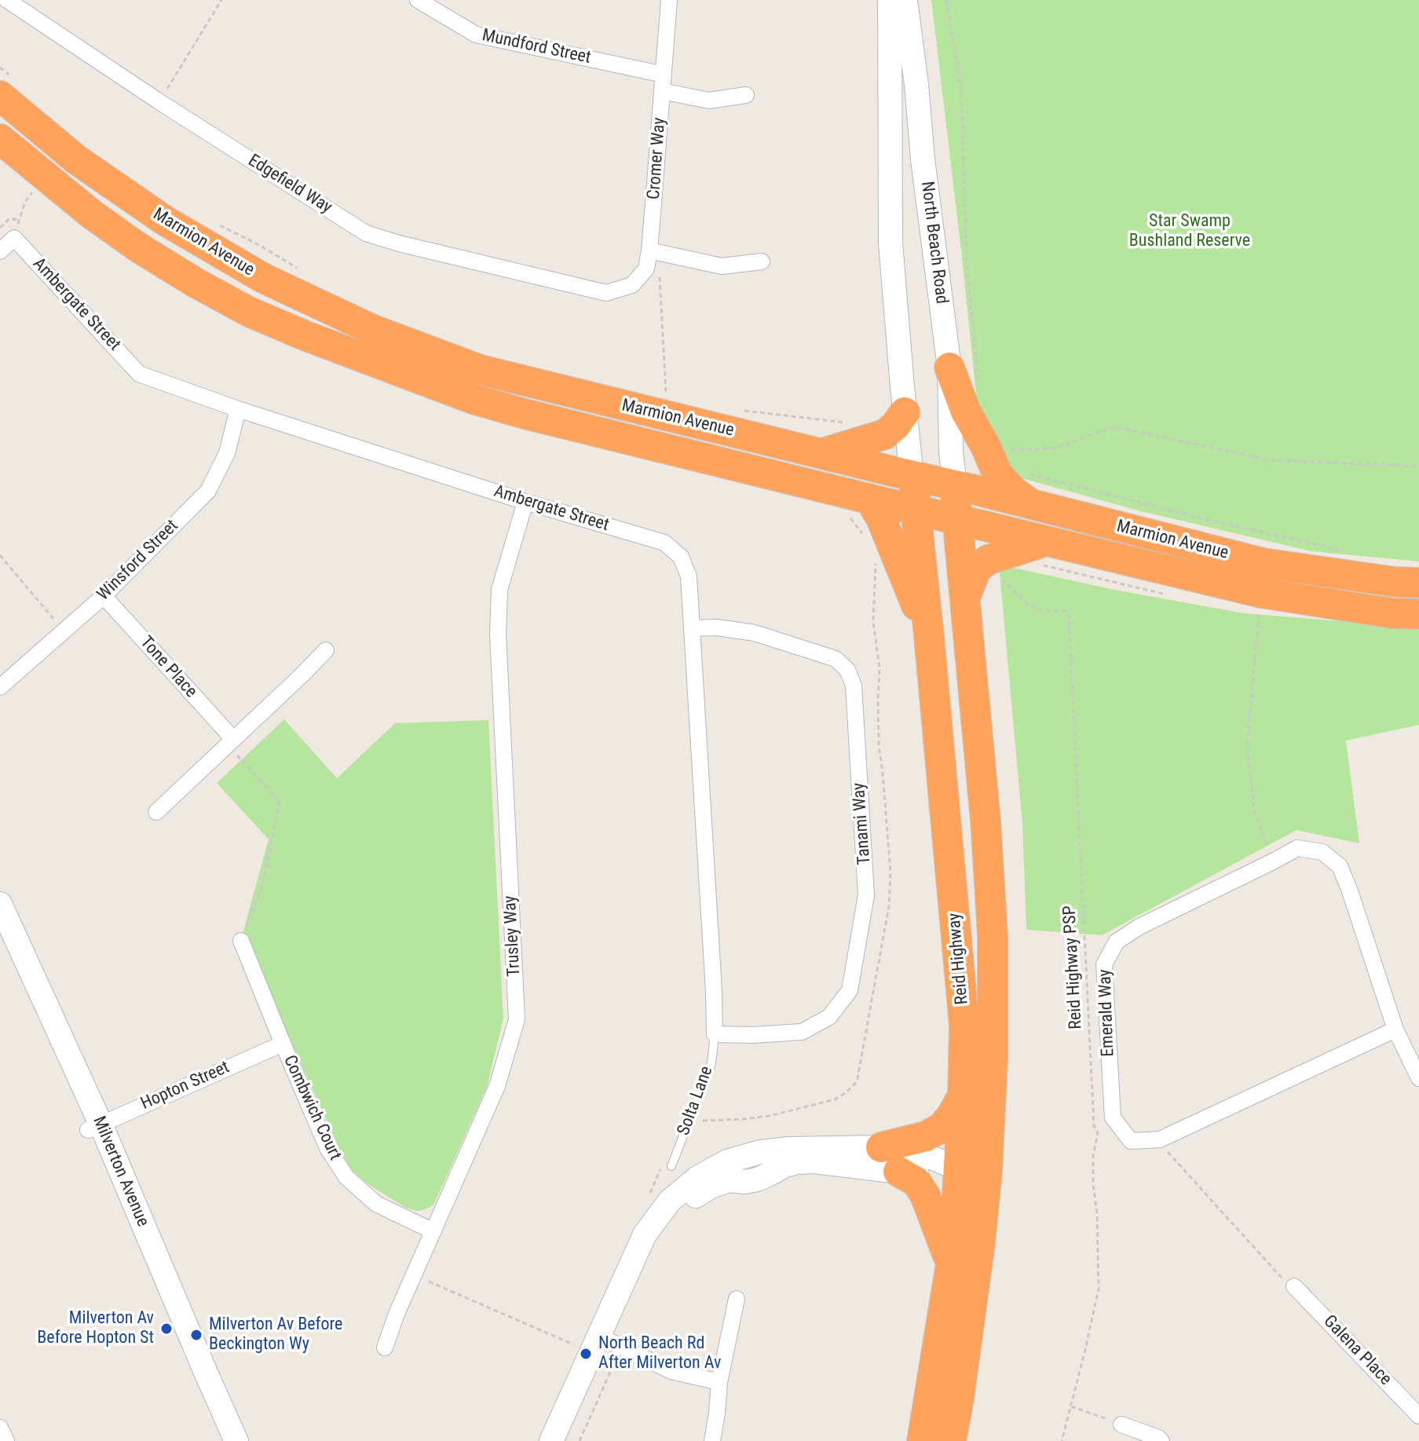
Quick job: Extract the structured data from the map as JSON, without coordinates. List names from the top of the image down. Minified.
{"streets":{"highway":["Marmion Avenue","Reid Highway"],"main road":["North Beach Road","Milverton Avenue"],"street":["Mundford Street","Cromer Way","Edgefield Way","Ambergate Street","Winsford Street","Tone Place","Tanami Way","Trusley Way","Emerald Way","Hopton Street","Combwich Court","Galena Place"],"lane":["Solta Lane"],"path":["Reid Highway PSP"]},"crossings":[["Mundford Street","Cromer Way"],["Cromer Way","Edgefield Way"],["Marmion Avenue","North Beach Road"],["Marmion Avenue","Reid Highway"],["North Beach Road","Reid Highway"],["Ambergate Street","Winsford Street"],["Ambergate Street","Tanami Way"],["Ambergate Street","Trusley Way"],["Ambergate Street","Solta Lane"],["Winsford Street","Tone Place"],["Tanami Way","Solta Lane"],["Trusley Way","Combwich Court"],["Hopton Street","Combwich Court"],["Hopton Street","Milverton Avenue"]],"parks":["Star Swamp Bushland Reserve"],"places":["Milverton Av Before Hopton St","Milverton Av Before Beckington Wy","North Beach Rd After Milverton Av"]}
